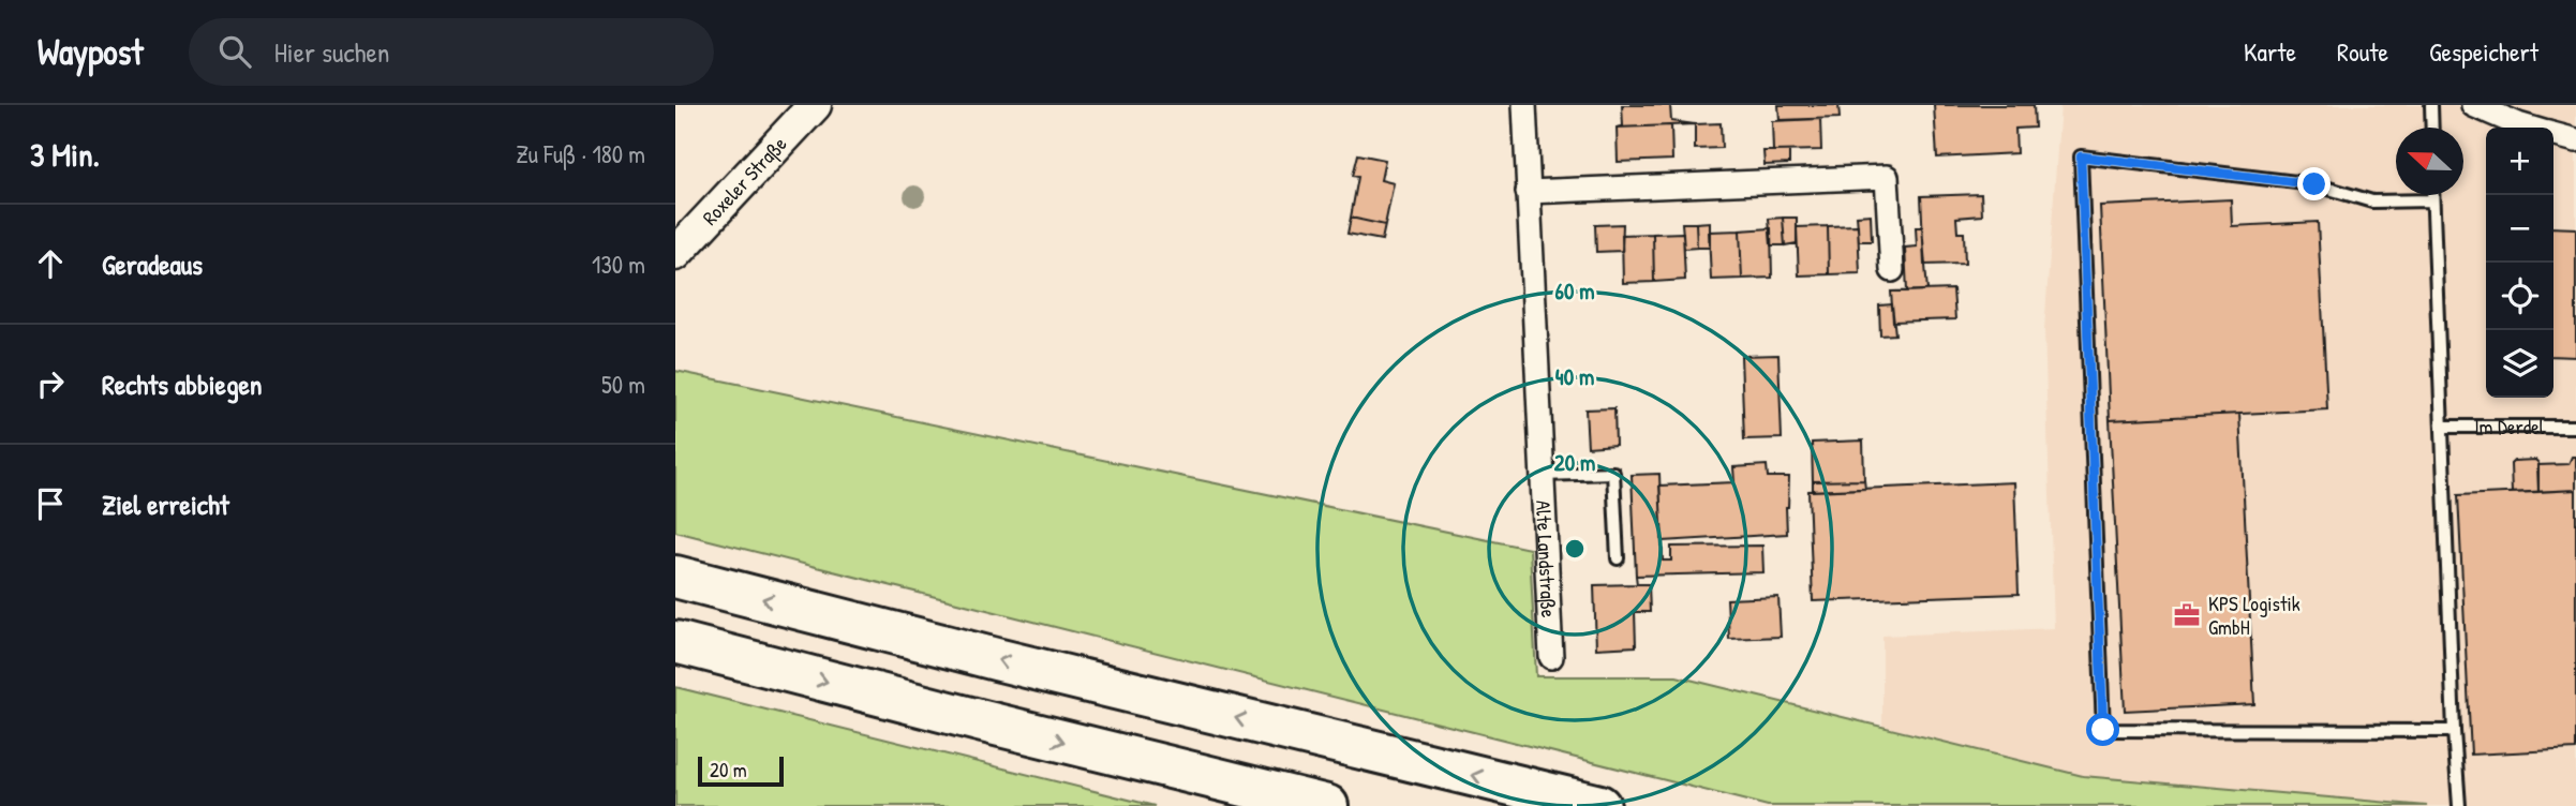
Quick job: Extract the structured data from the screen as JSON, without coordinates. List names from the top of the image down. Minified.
{"streets":{"main road":["Roxeler Straße"],"street":["Alte Landstraße"],"lane":["Im Derdel"]},"places":{"office":["KPS Logistik GmbH"]},"scale_bar":"20 m","north":"left","page":{"header":"Waypost","search":"Hier suchen","nav":["Karte","Route","Gespeichert"],"heading":["3 Min.","Zu Fuß · 180 m"],"map_buttons":["+","−"],"list":[["Geradeaus","130 m"],["Rechts abbiegen","50 m"],"Ziel erreicht"],"scale":"20 m"},"rings":["60 m","40 m","20 m"]}
